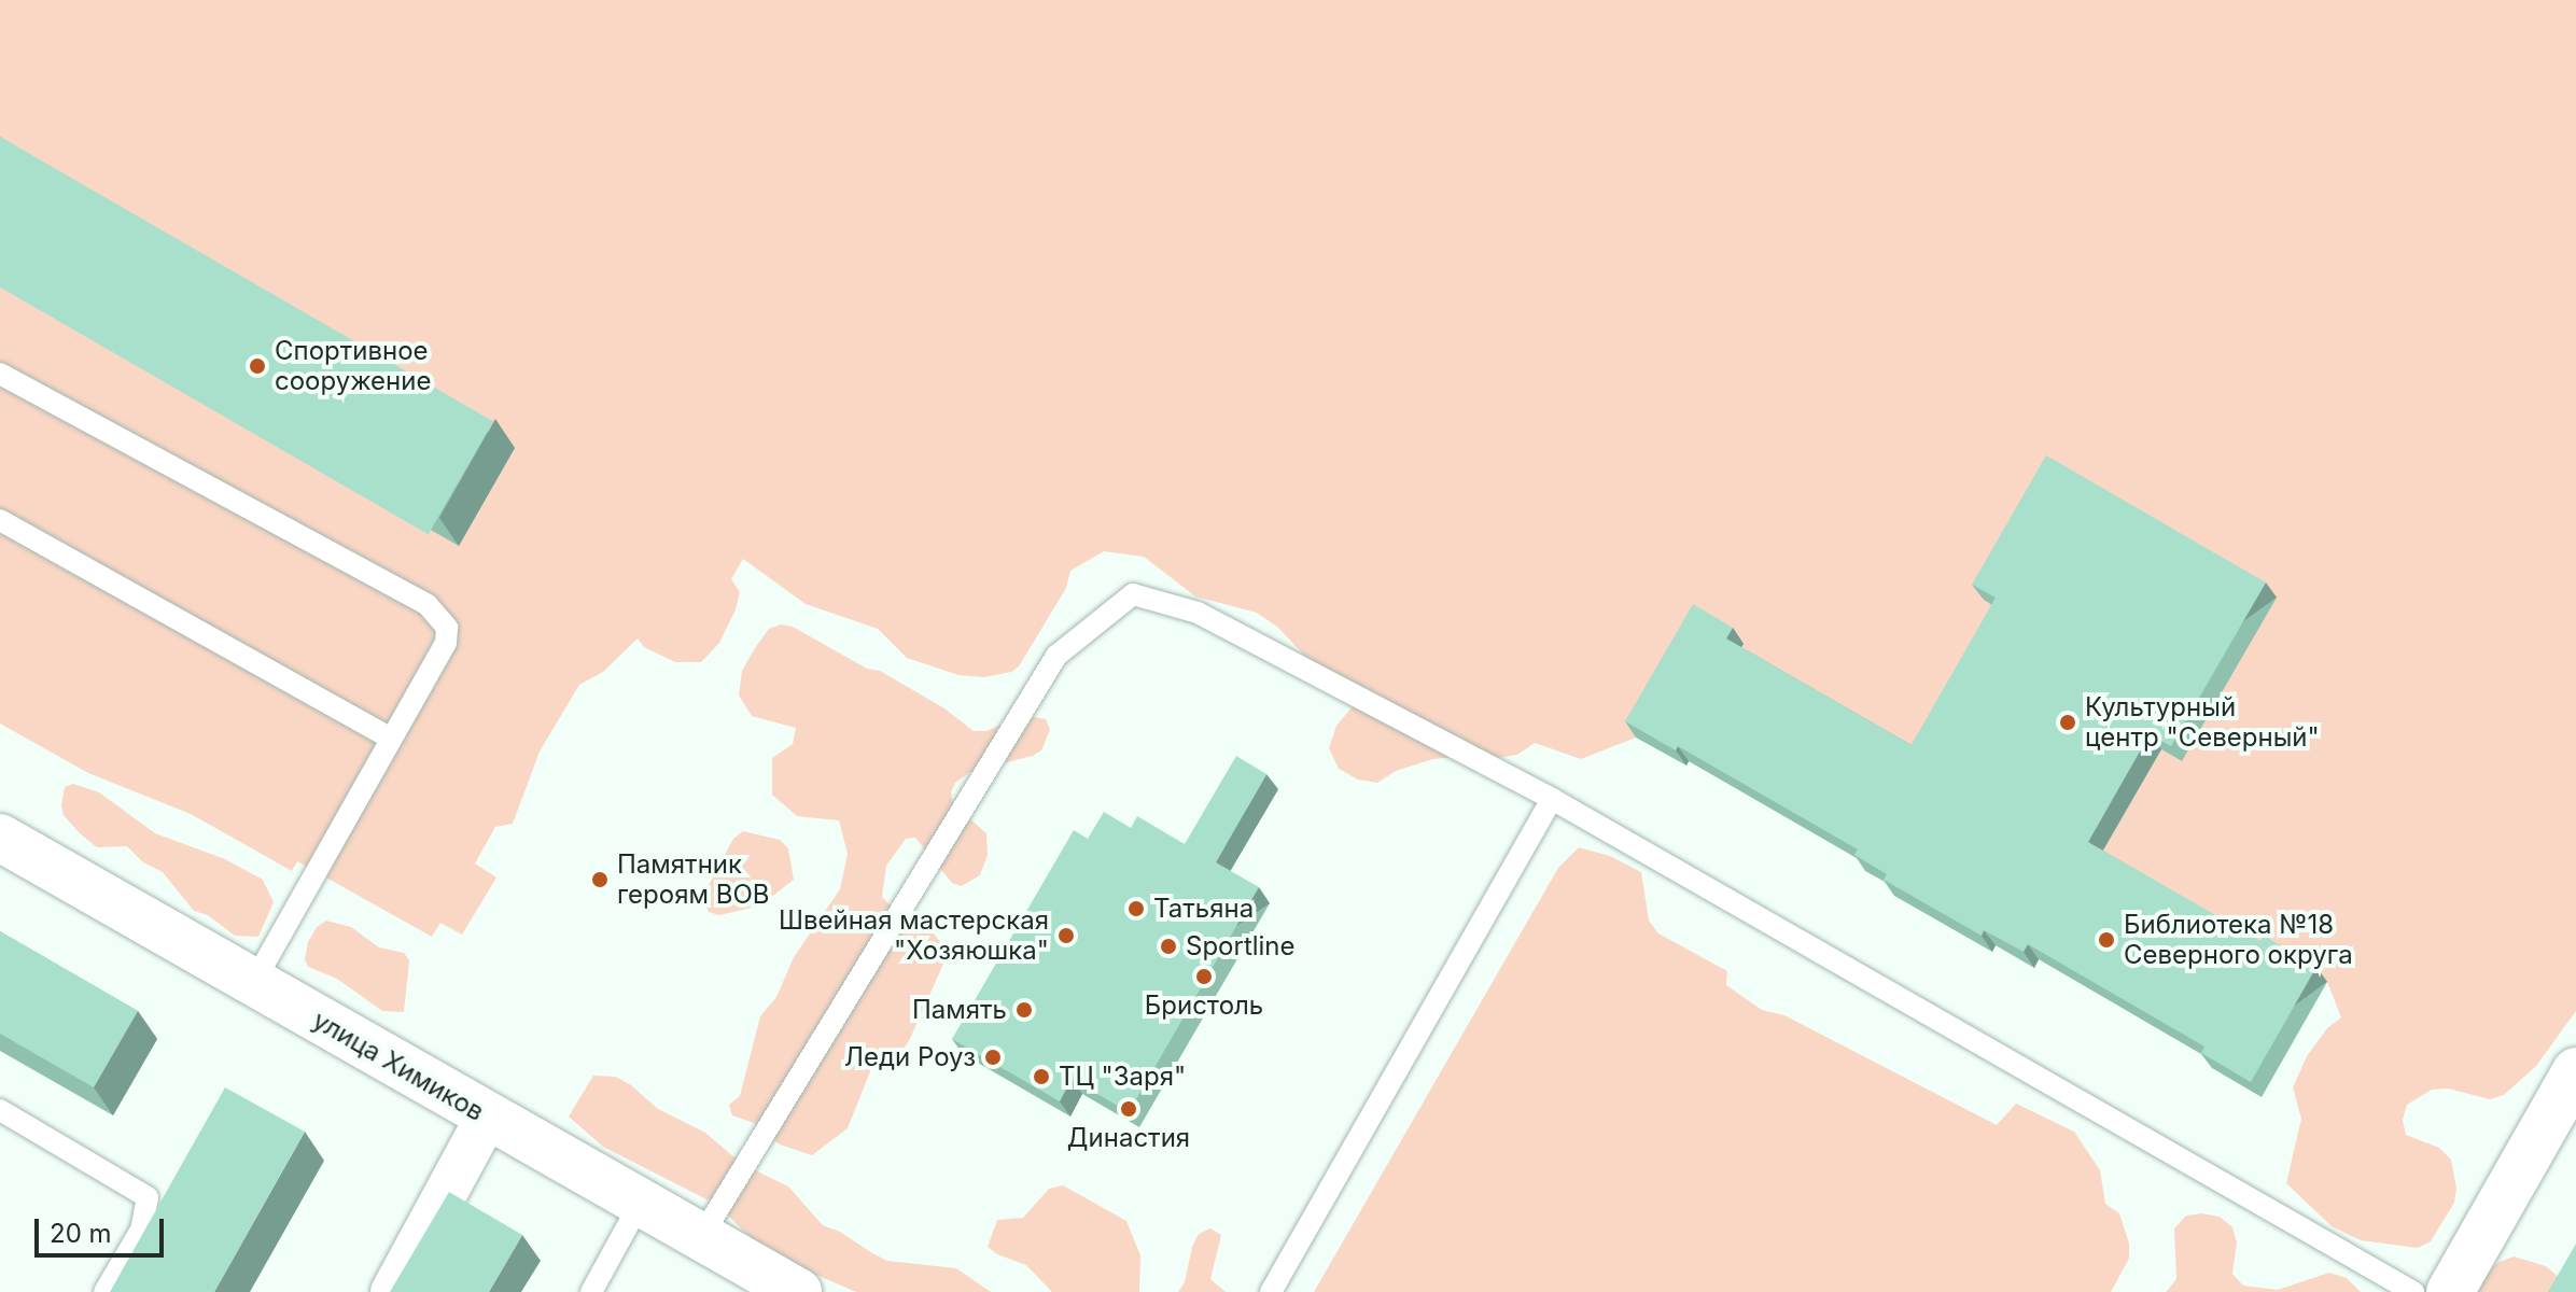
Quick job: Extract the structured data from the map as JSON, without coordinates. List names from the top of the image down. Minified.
{"streets":{"street":["улица Химиков"]},"places":["Спортивное сооружение","Культурный центр \"Северный\"","Памятник героям ВОВ","Татьяна","Швейная мастерская \"Хозяюшка\"","Библиотека №18 Северного округа","Sportline","Бристоль","Память","Леди Роуз","ТЦ \"Заря\"","Династия"],"scale_bar":"20 m"}
